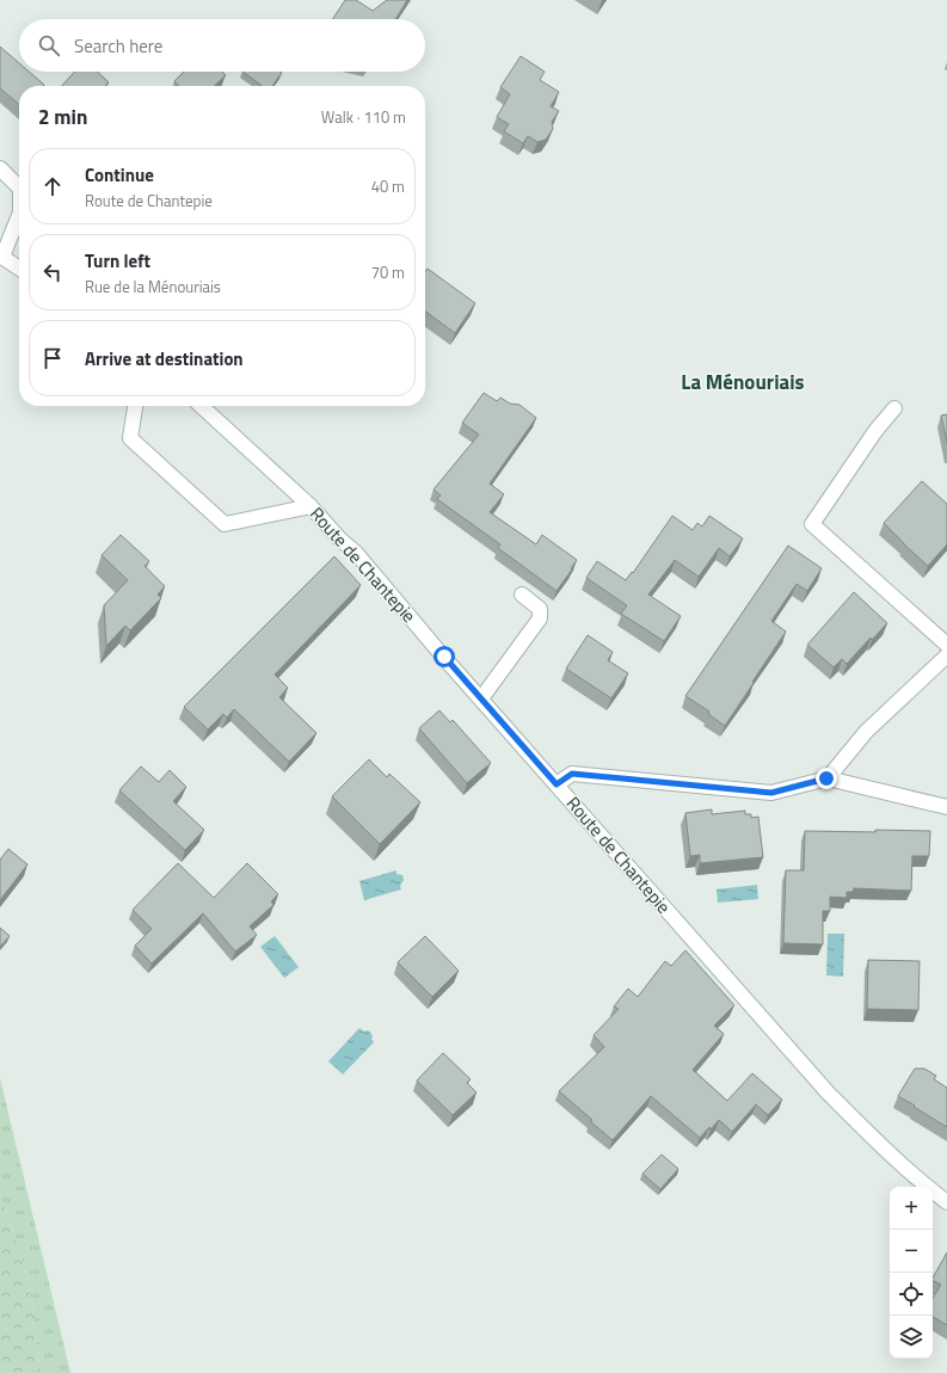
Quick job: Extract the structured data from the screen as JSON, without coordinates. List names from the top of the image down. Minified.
{"streets":{"street":["Route de Chantepie"]},"districts":["La Ménouriais"],"page":{"search":"Search here","heading":["2 min","Walk · 110 m"],"list":[["Continue","Route de Chantepie","40 m"],["Turn left","Rue de la Ménouriais","70 m"],"Arrive at destination"],"map_buttons":["+","−"]}}
